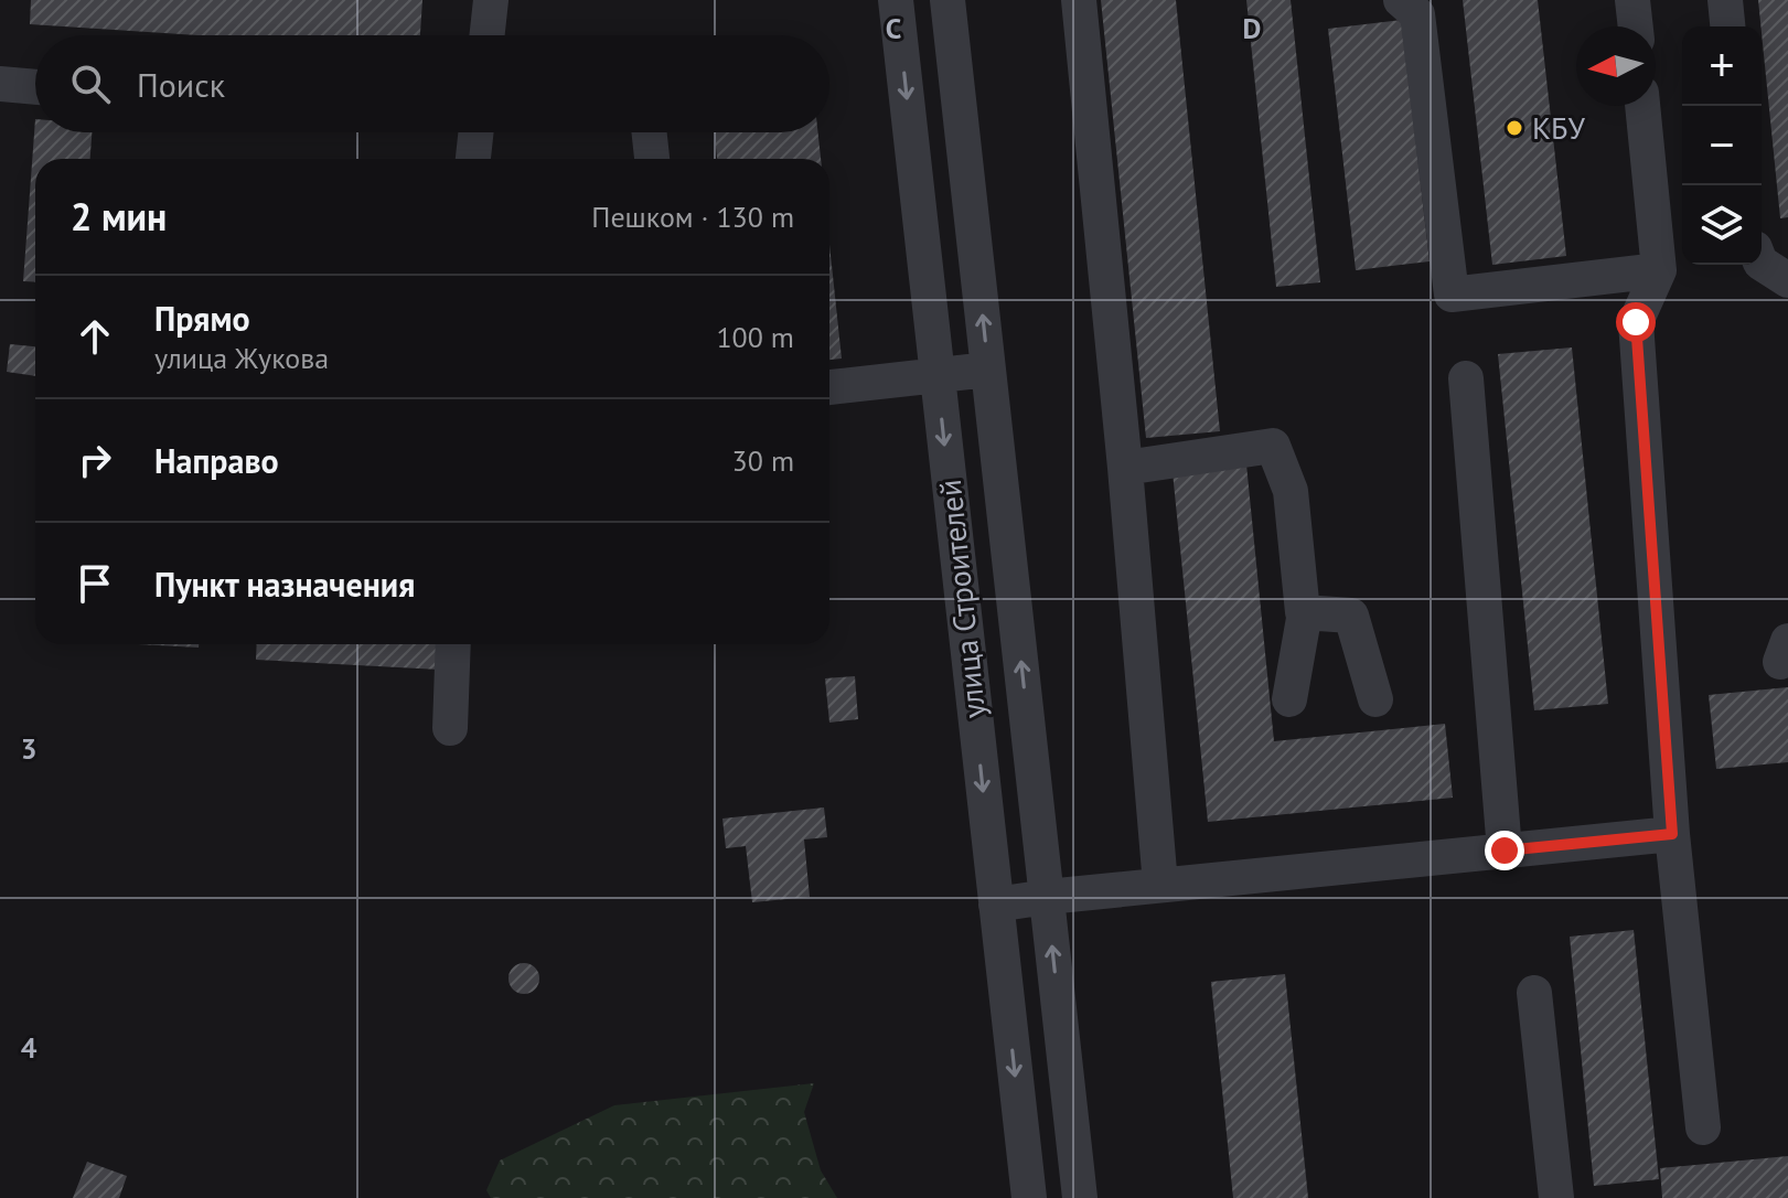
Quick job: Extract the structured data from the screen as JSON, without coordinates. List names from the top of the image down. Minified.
{"streets":{"street":["улица Строителей"]},"places":["КБУ"],"north":"left","page":{"map_buttons":["+","−"],"search":"Поиск","heading":["2 мин","Пешком · 130 m"],"list":[["Прямо","улица Жукова","100 m"],["Направо","30 m"],"Пункт назначения"]},"grid":{"columns":["C","D"],"rows":["3","4"]}}
